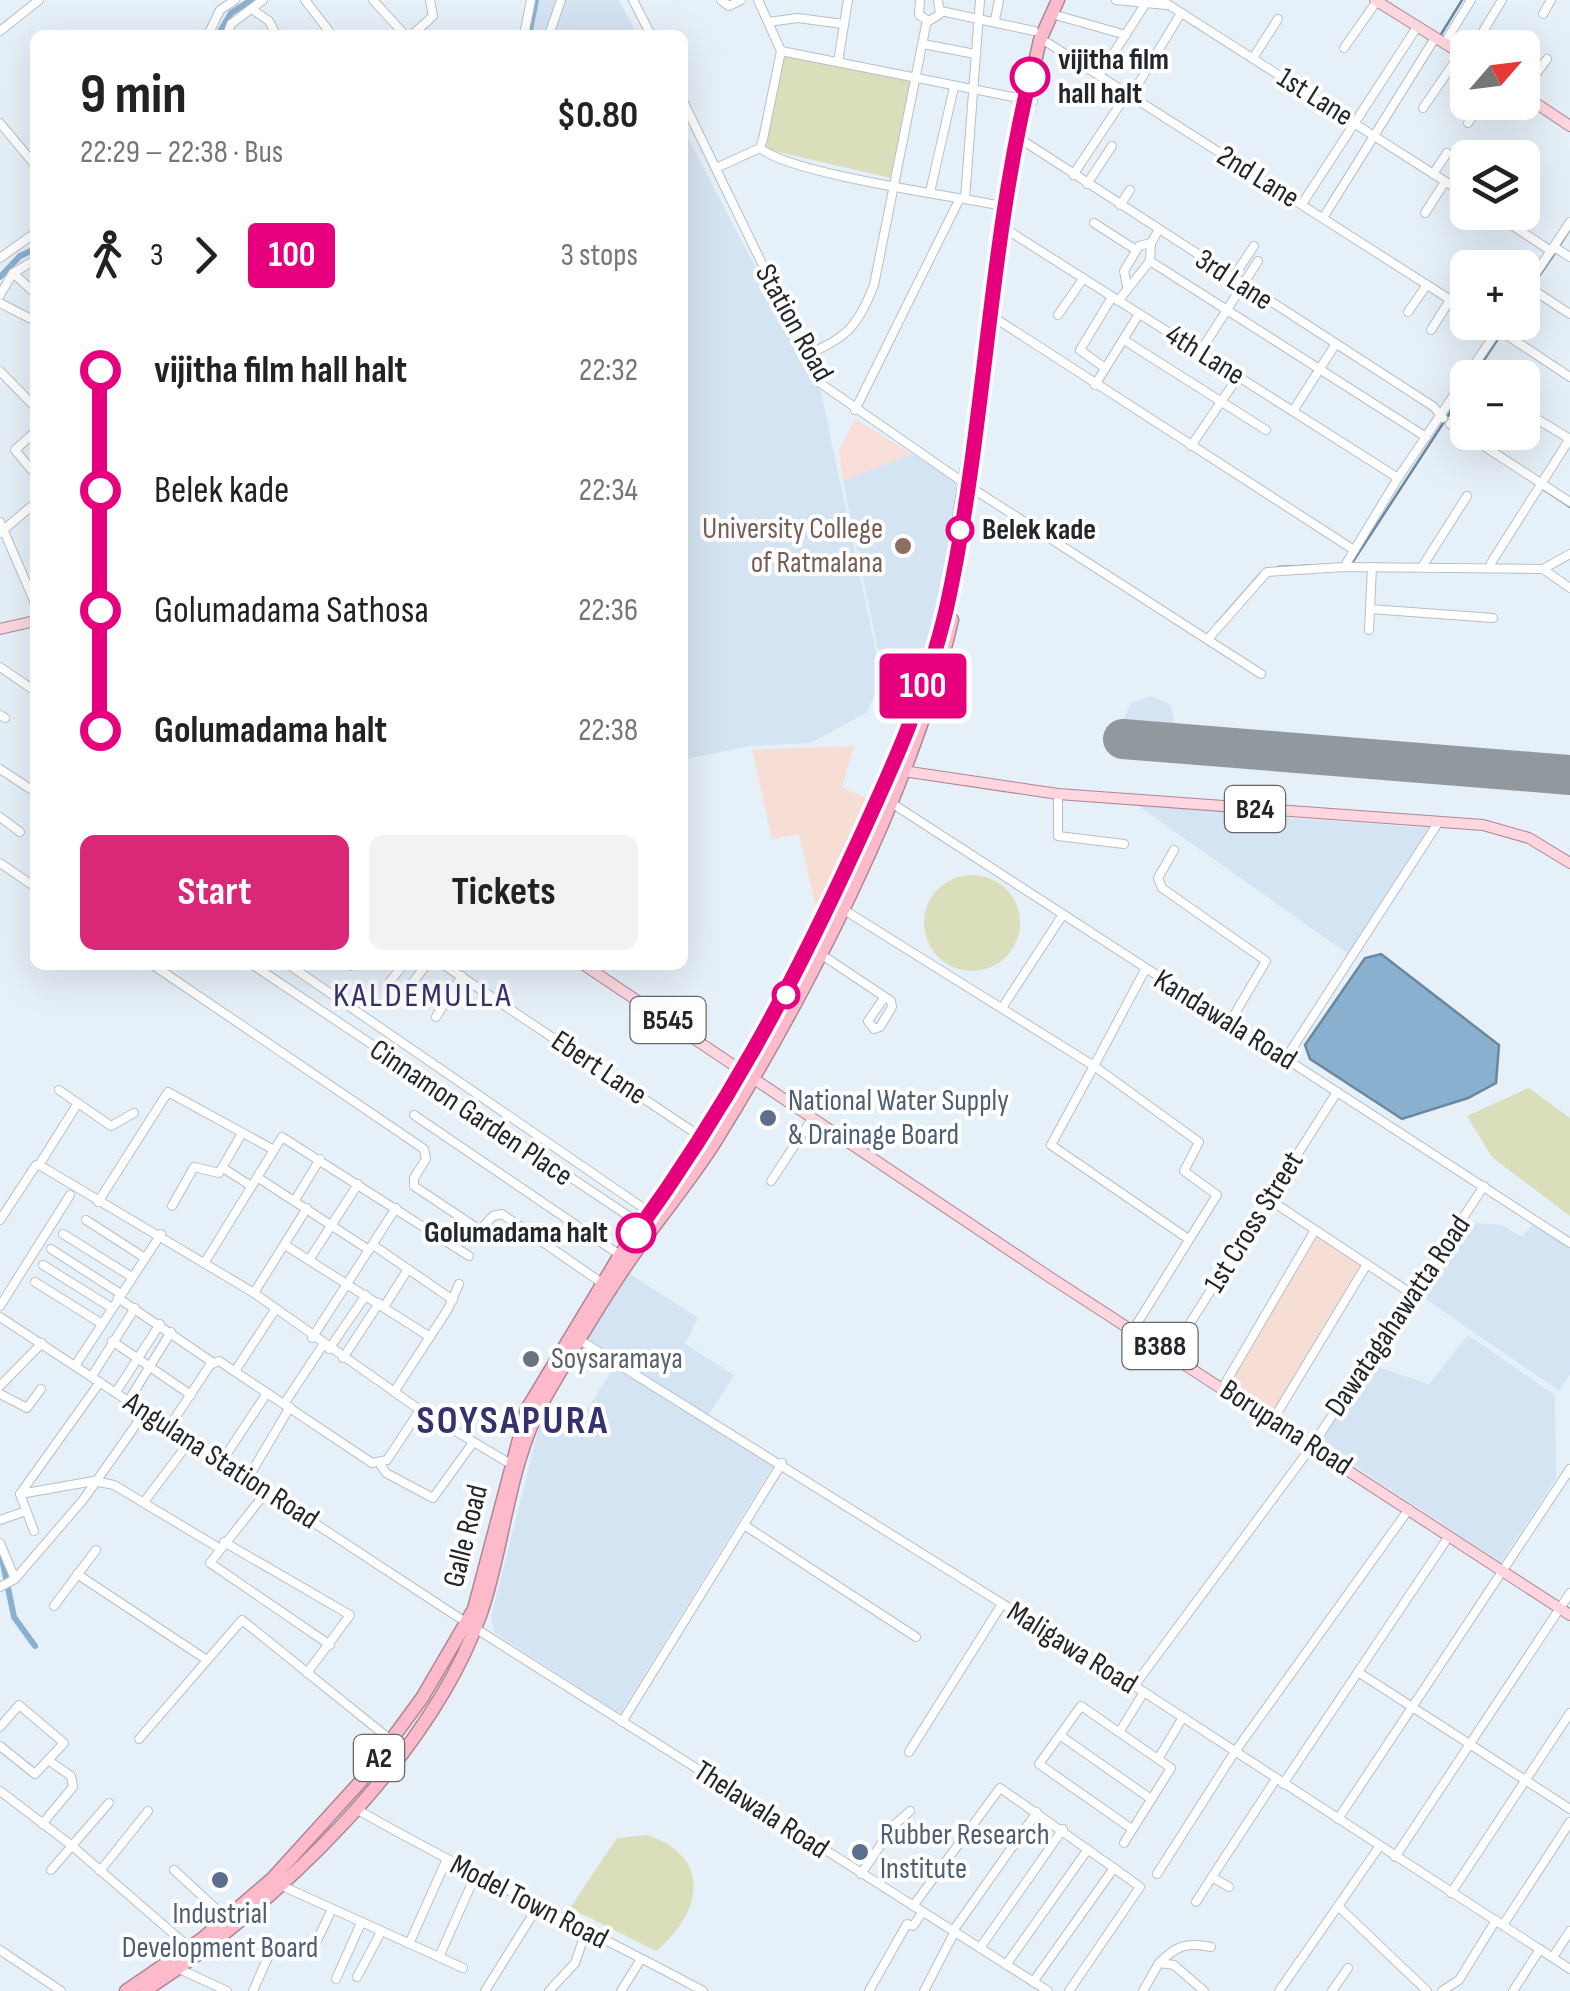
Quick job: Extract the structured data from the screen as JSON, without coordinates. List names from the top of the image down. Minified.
{"streets":{"highway":["Galle Road","A2"],"main road":["B24","B545","B388","Borupana Road"],"street":["1st Lane","2nd Lane","3rd Lane","Station Road","4th Lane","Kandawala Road","Ebert Lane","Cinnamon Garden Place","1st Cross Street","Dawatagahawatta Road","Angulana Station Road","Maligawa Road","Thelawala Road","Model Town Road"]},"crossings":[["2nd Lane","Galle Road"],["3rd Lane","Galle Road"],["Station Road","Galle Road"],["4th Lane","Galle Road"],["B24","Galle Road"],["B545","Borupana Road"],["B545","Galle Road"],["Kandawala Road","1st Cross Street"],["Kandawala Road","Dawatagahawatta Road"],["Kandawala Road","Galle Road"],["Ebert Lane","Galle Road"],["Cinnamon Garden Place","Galle Road"],["1st Cross Street","Borupana Road"],["Dawatagahawatta Road","Borupana Road"],["Dawatagahawatta Road","Maligawa Road"],["Borupana Road","Galle Road"],["Angulana Station Road","Galle Road"],["Angulana Station Road","Thelawala Road"],["Galle Road","Maligawa Road"],["Galle Road","A2"],["Galle Road","Thelawala Road"],["Galle Road","Model Town Road"]],"districts":["KALDEMULLA","SOYSAPURA"],"places":["vijitha film hall halt","Belek kade","University College of Ratmalana","National Water Supply & Drainage Board","Golumadama halt","Soysaramaya","Rubber Research Institute","Industrial Development Board"],"lines":["bus line 100"],"north":"top right","page":{"on_map":"100","map_buttons":["+","−"],"heading":["9 min","22:29 – 22:38 · Bus","$0.80"],"legs":["3","100","3 stops"],"list":[{"name":"vijitha film hall halt","value":"22:32"},{"name":"Belek kade","value":"22:34"},{"name":"Golumadama Sathosa","value":"22:36"},{"name":"Golumadama halt","value":"22:38"}],"buttons":["Start","Tickets"]}}
